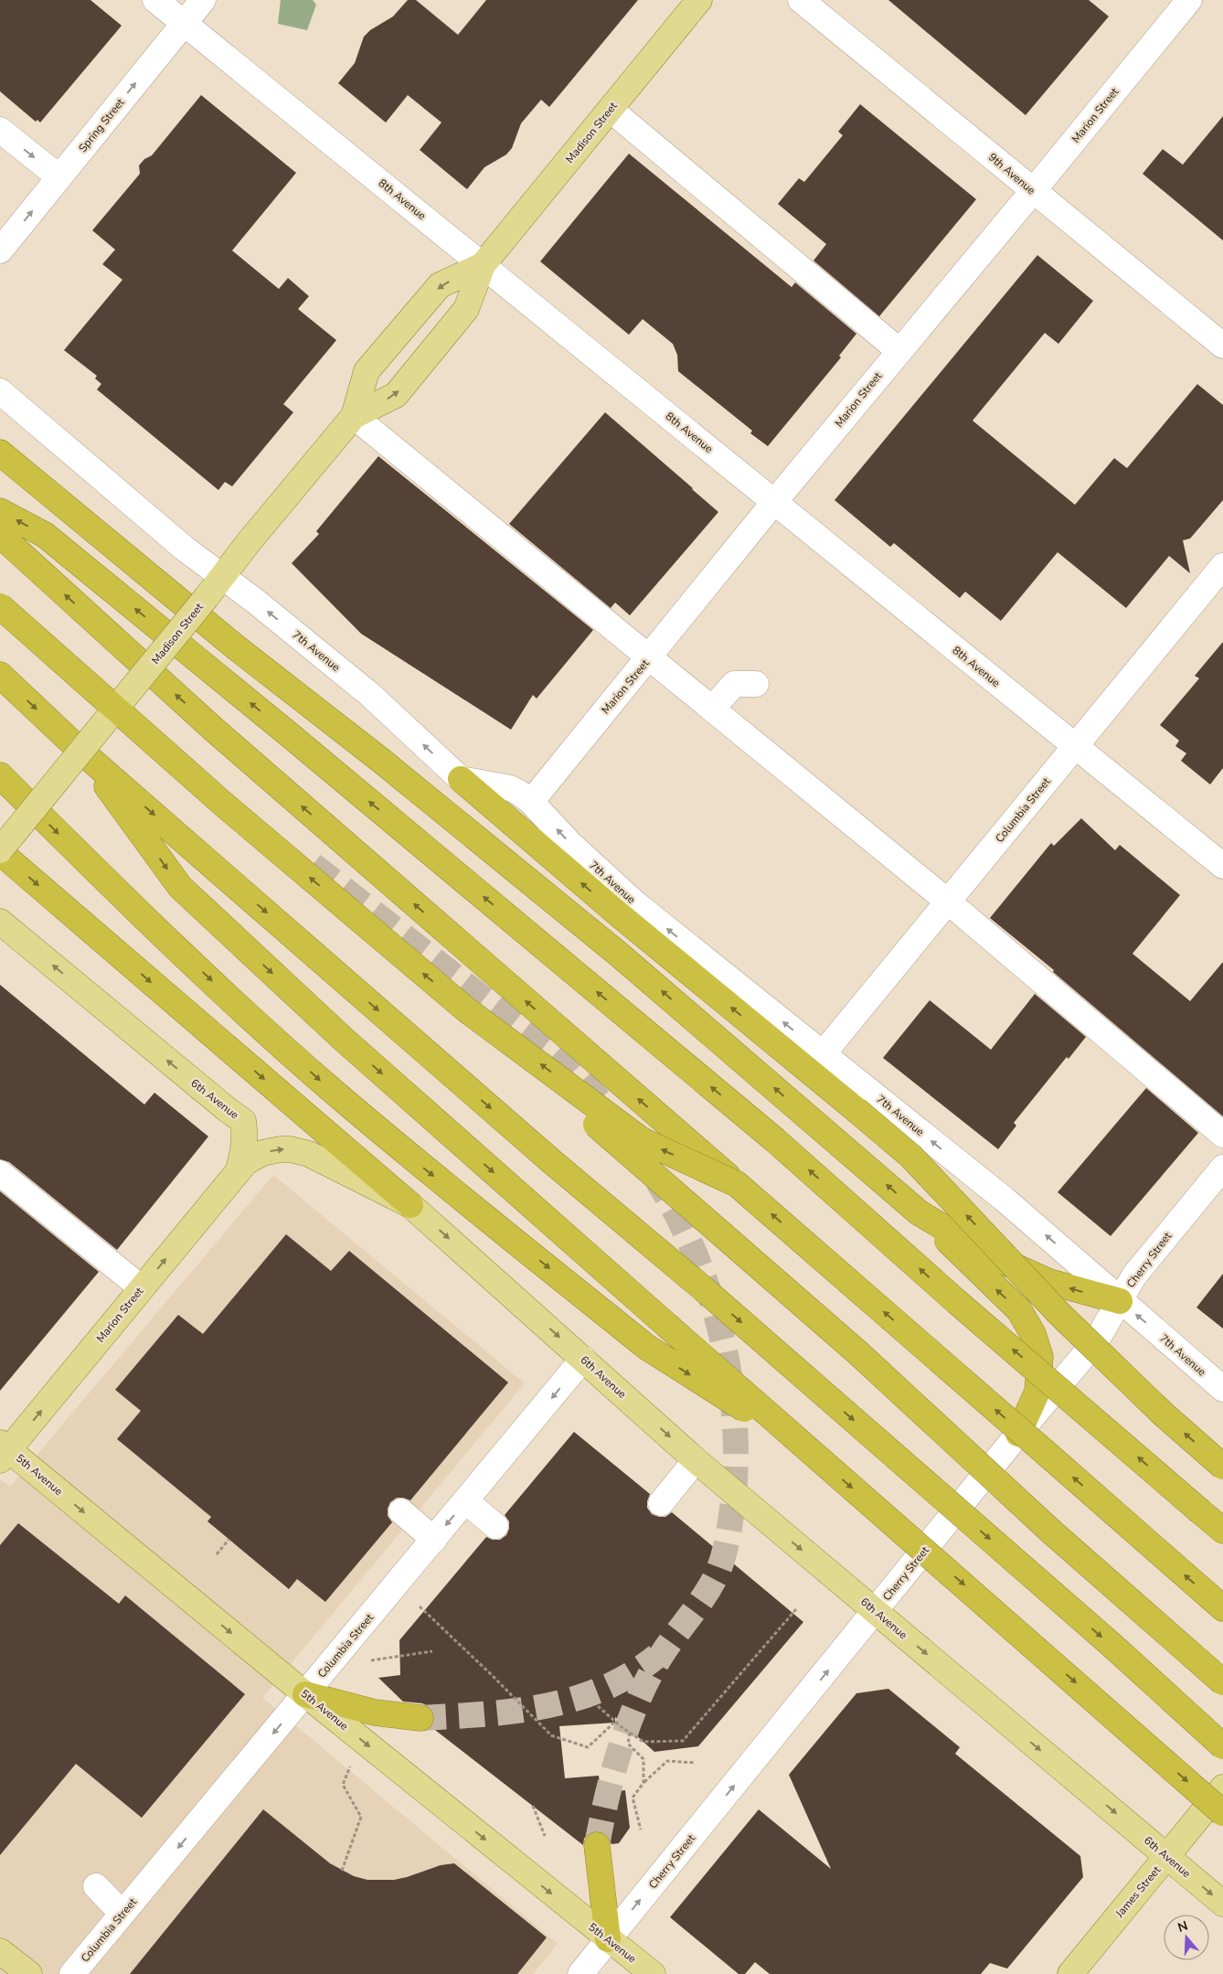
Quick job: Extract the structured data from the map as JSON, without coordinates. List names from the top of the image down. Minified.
{"streets":{"main road":["Marion Street","Madison Street","6th Avenue","5th Avenue","James Street"],"street":["Spring Street","9th Avenue","8th Avenue","7th Avenue","Columbia Street","Cherry Street"]},"crossings":[["Marion Street","9th Avenue"],["Marion Street","8th Avenue"],["Marion Street","7th Avenue"],["Marion Street","6th Avenue"],["Marion Street","5th Avenue"],["Spring Street","8th Avenue"],["Madison Street","8th Avenue"],["Madison Street","7th Avenue"],["8th Avenue","Columbia Street"],["7th Avenue","Columbia Street"],["7th Avenue","Cherry Street"],["Columbia Street","6th Avenue"],["Columbia Street","5th Avenue"],["6th Avenue","Cherry Street"],["6th Avenue","James Street"],["Cherry Street","5th Avenue"]],"one_way":["Spring Street","Columbia Street","Cherry Street","5th Avenue"],"north":"top"}
